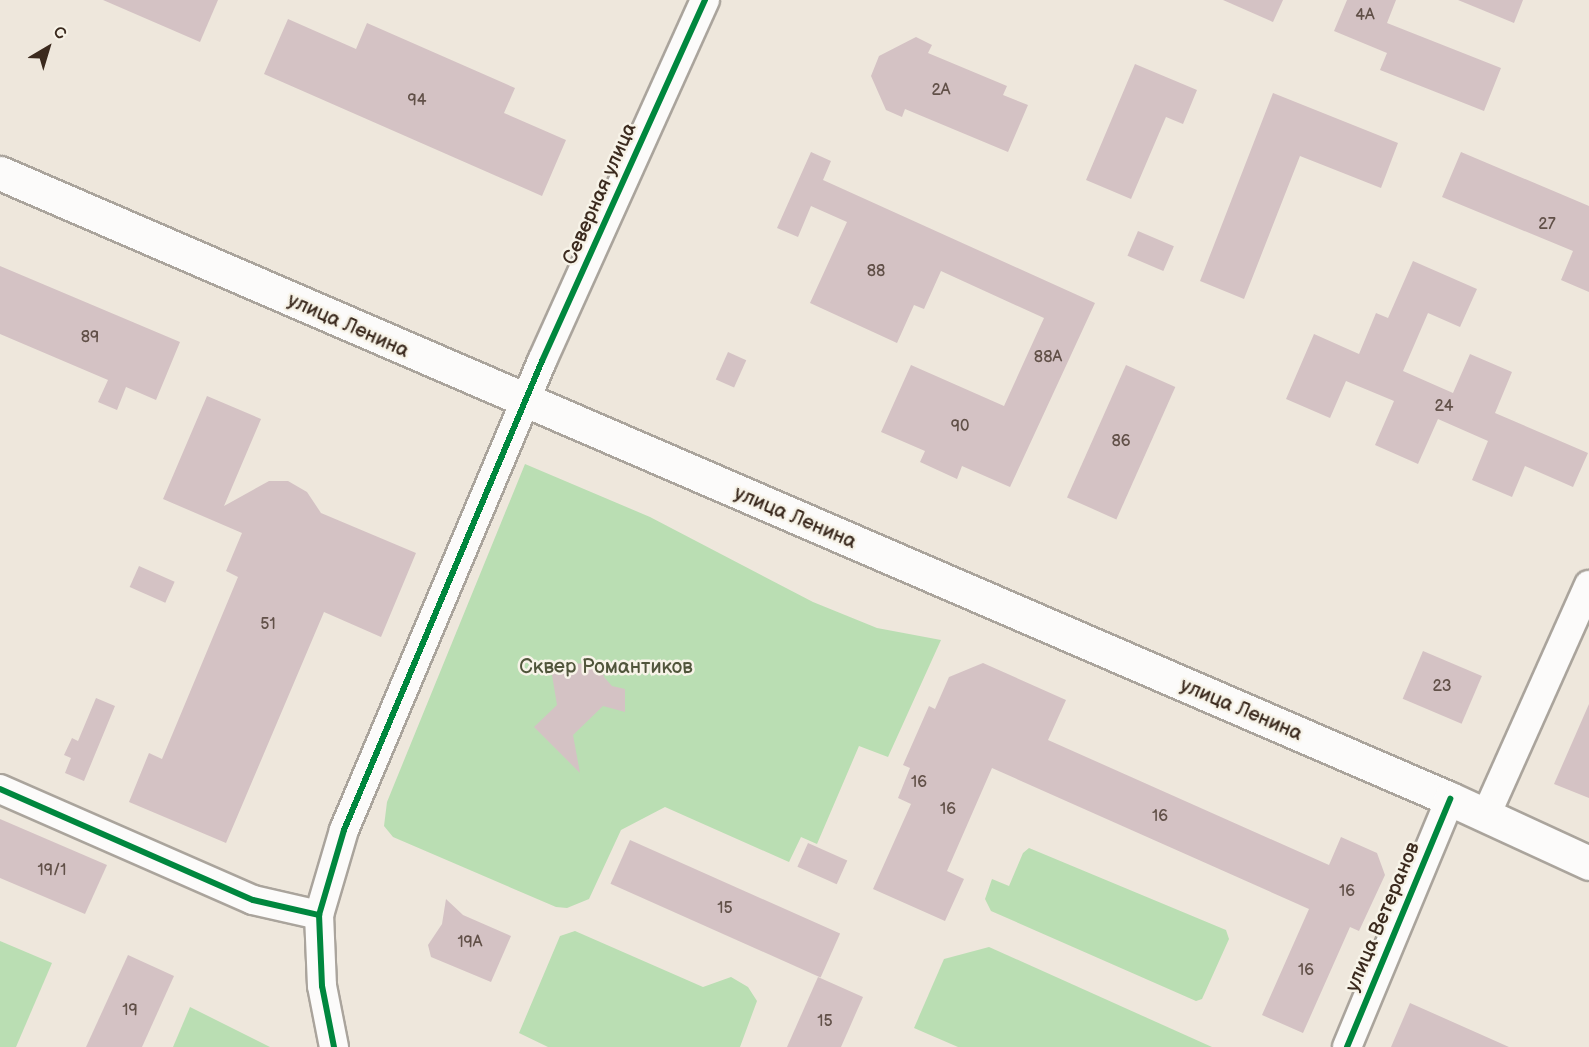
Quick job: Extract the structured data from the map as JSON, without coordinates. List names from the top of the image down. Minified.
{"streets":{"main road":["улица Ленина"],"street":["Северная улица","улица Ветеранов"]},"crossings":[["Северная улица","улица Ленина"],["улица Ленина","улица Ветеранов"]],"parks":["Сквер Романтиков"],"house_numbers":["4А","2А","94","27","88","89","88А","24","90","86","51","23","16","16","16","19/1","16","15","19А","16","19","15"],"north":"top right"}
